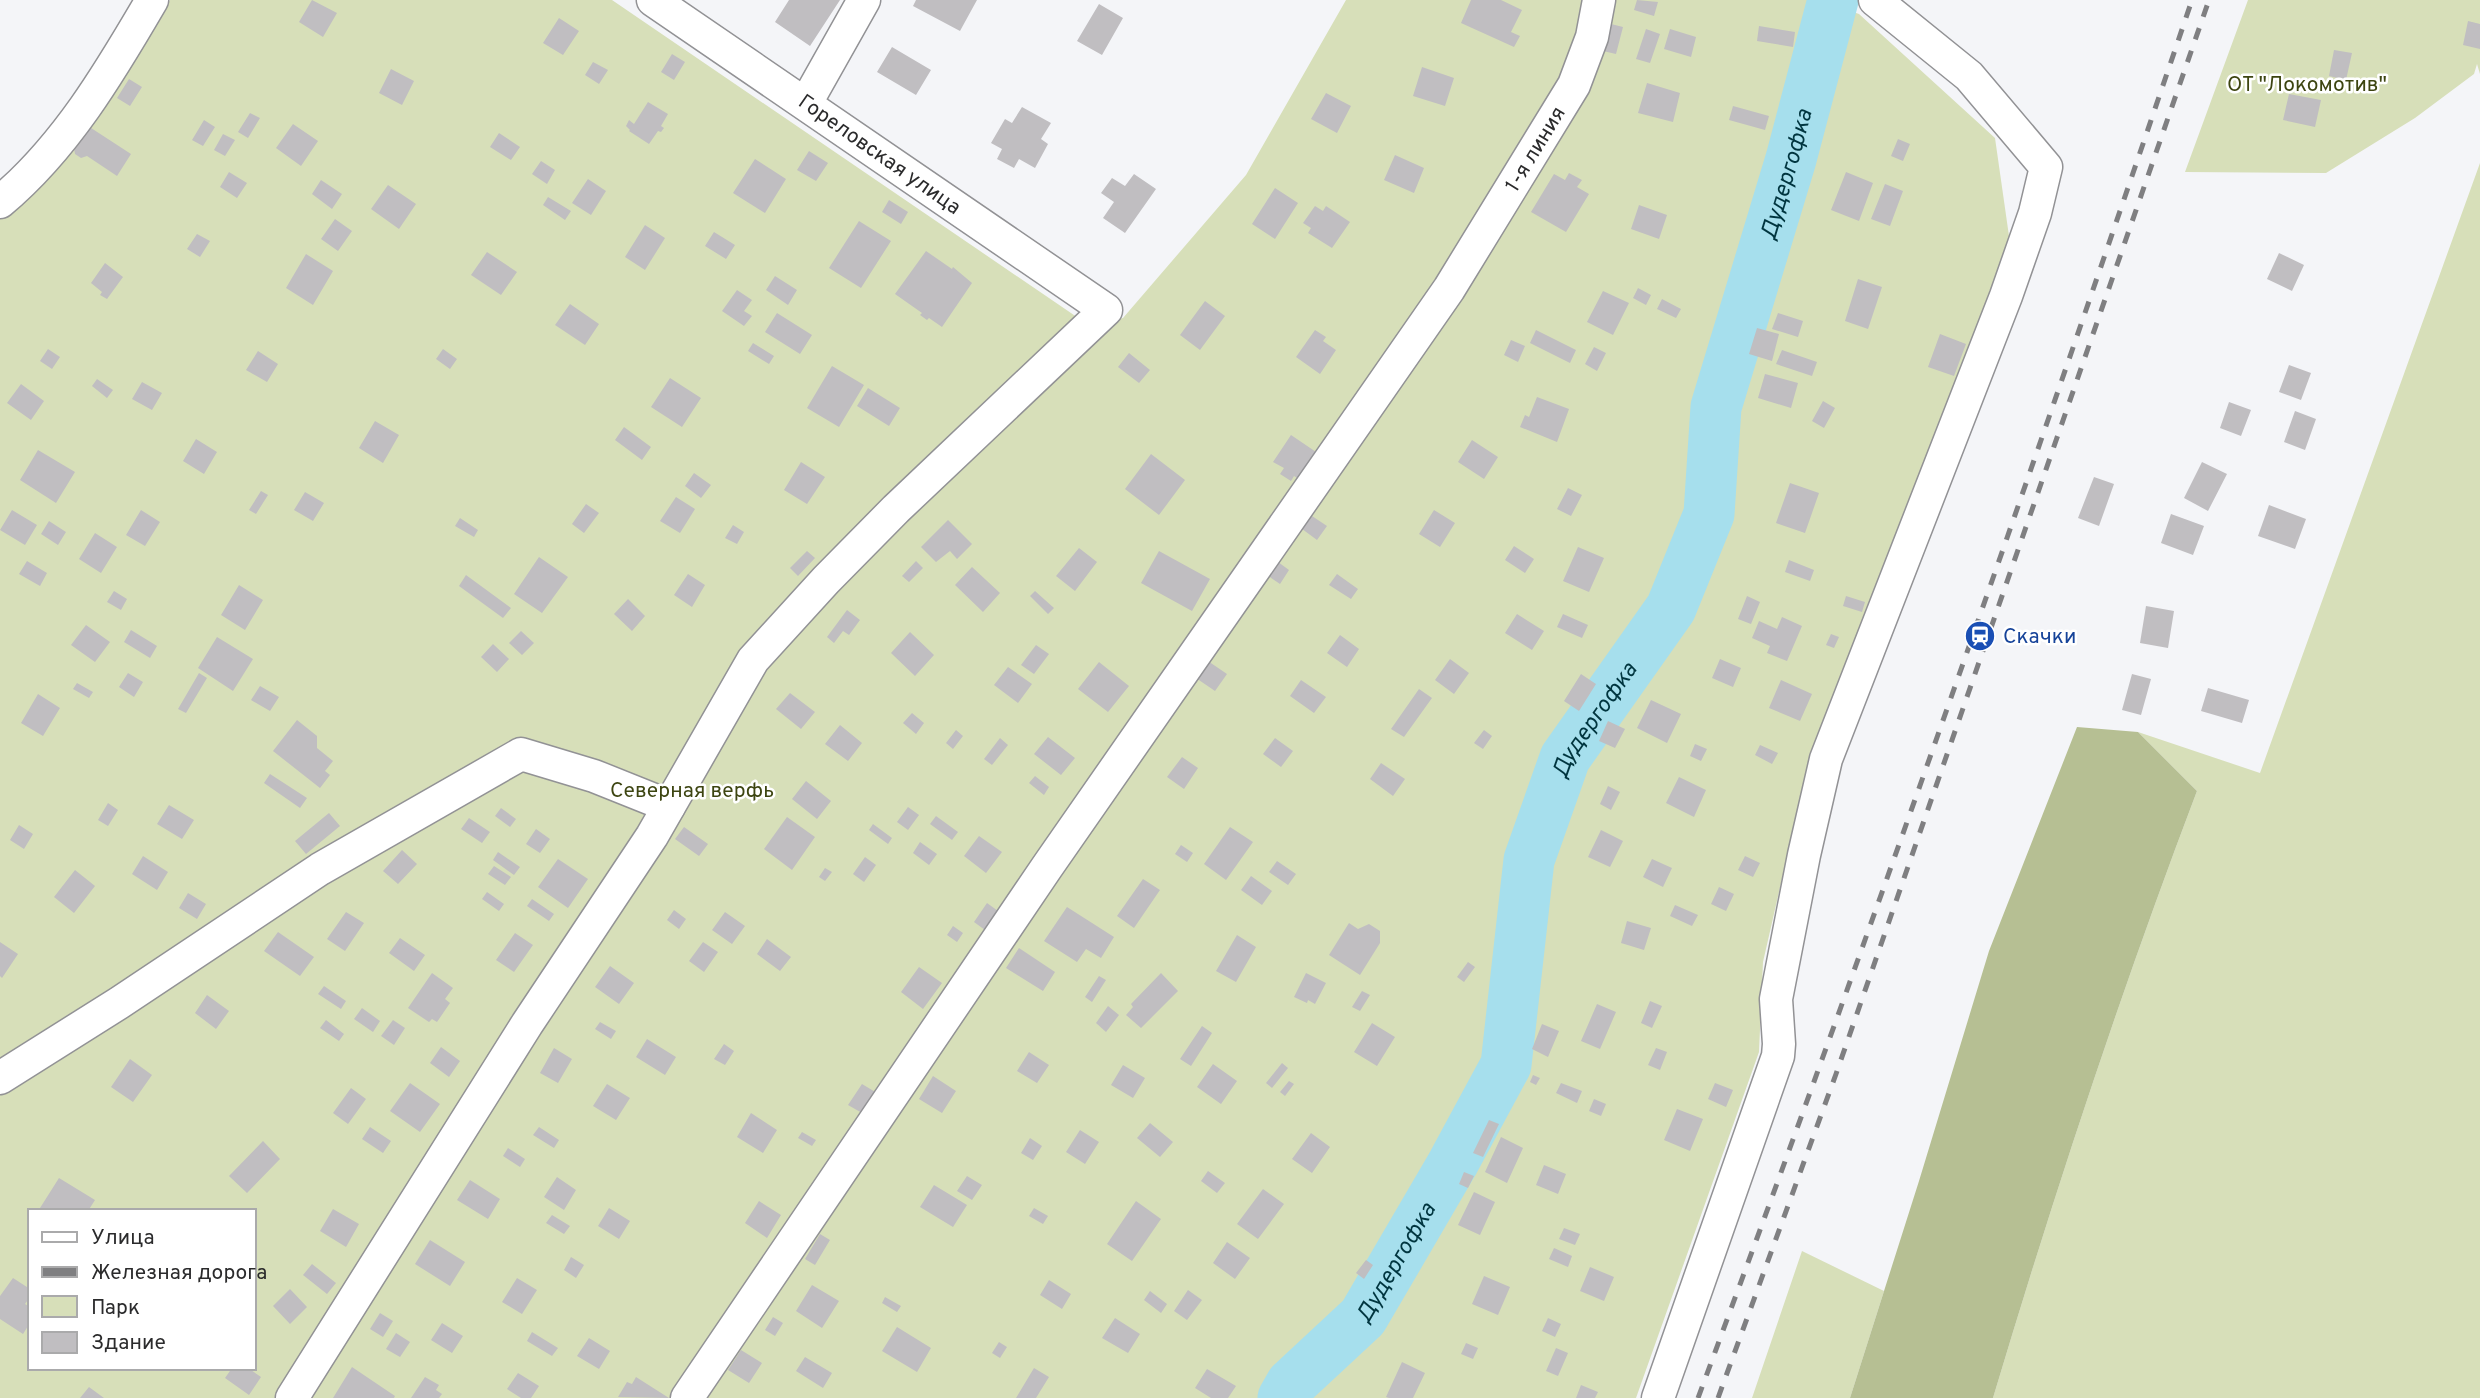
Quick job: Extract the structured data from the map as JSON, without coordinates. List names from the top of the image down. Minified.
{"streets":{"street":["1-я линия","Гореловская улица"]},"water":["Дудергофка"],"parks":["ОТ \"Локомотив\"","Северная верфь"],"places":{"station":["Скачки"]},"legend":["Улица","Железная дорога","Парк","Здание"]}
